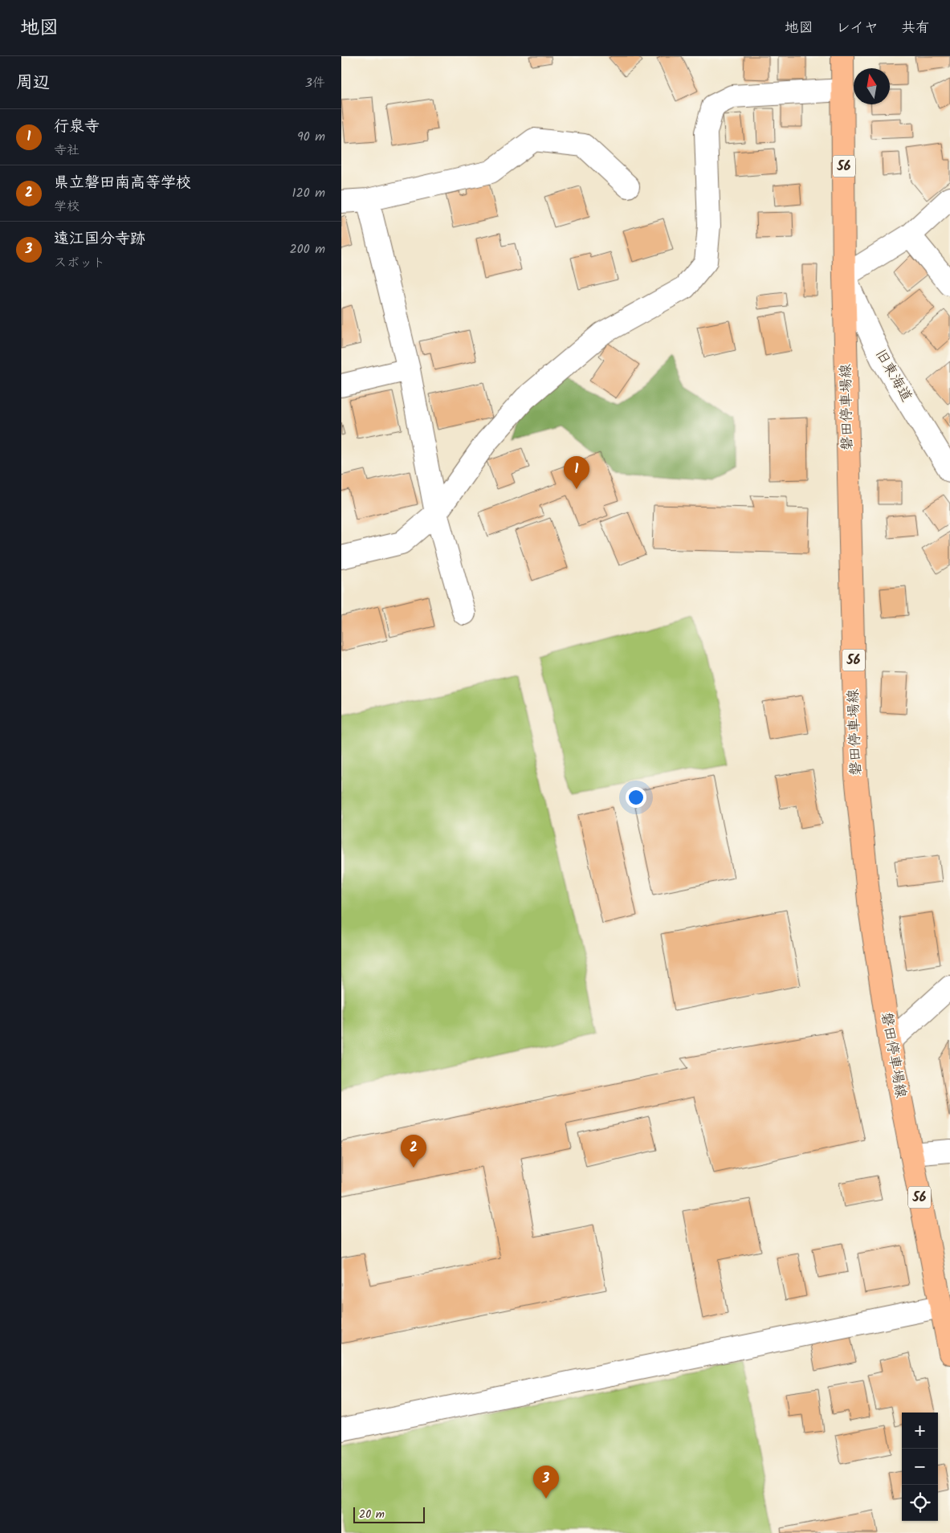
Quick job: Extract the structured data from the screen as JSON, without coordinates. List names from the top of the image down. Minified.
{"streets":{"main road":["56","磐田停車場線"],"street":["旧東海道"]},"crossings":[["旧東海道","磐田停車場線"]],"scale_bar":"20 m","north":"top","page":{"header":"地図","nav":["地図","レイヤ","共有"],"heading":["周辺","3件"],"list":[{"mark":"1","name":"行泉寺","note":"寺社","value":"90 m"},{"mark":"2","name":"県立磐田南高等学校","note":"学校","value":"120 m"},{"mark":"3","name":"遠江国分寺跡","note":"スポット","value":"200 m"}],"pins":["1","2","3"],"map_buttons":["+","−"],"scale":"20 m"}}
